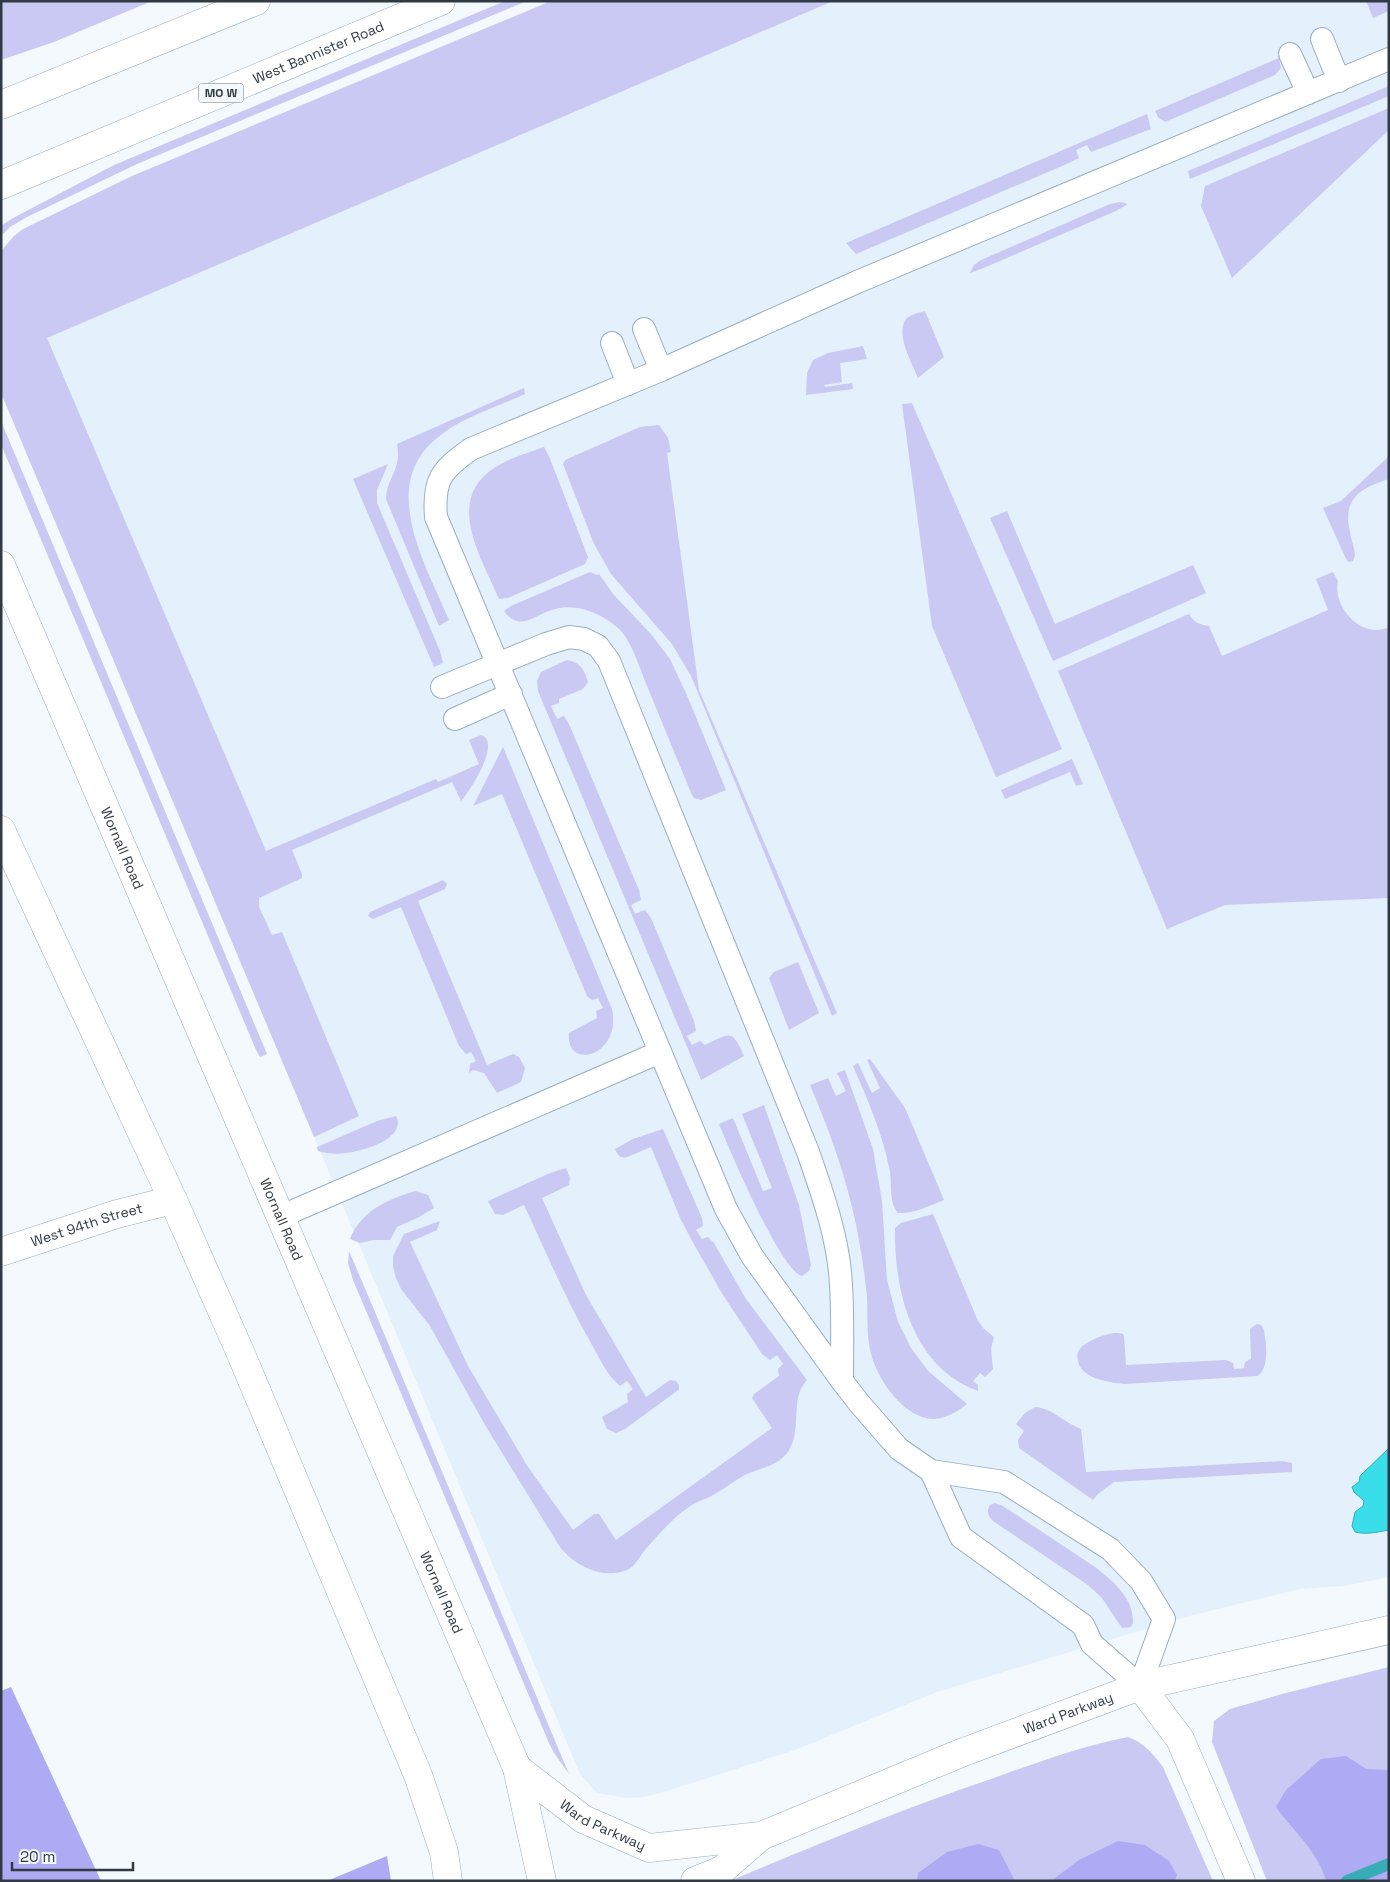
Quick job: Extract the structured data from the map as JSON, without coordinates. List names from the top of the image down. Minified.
{"streets":{"main road":["West Bannister Road","MO W","Wornall Road","West 94th Street","Ward Parkway"]},"crossings":[["Wornall Road","Ward Parkway"]],"scale_bar":"20 m"}
